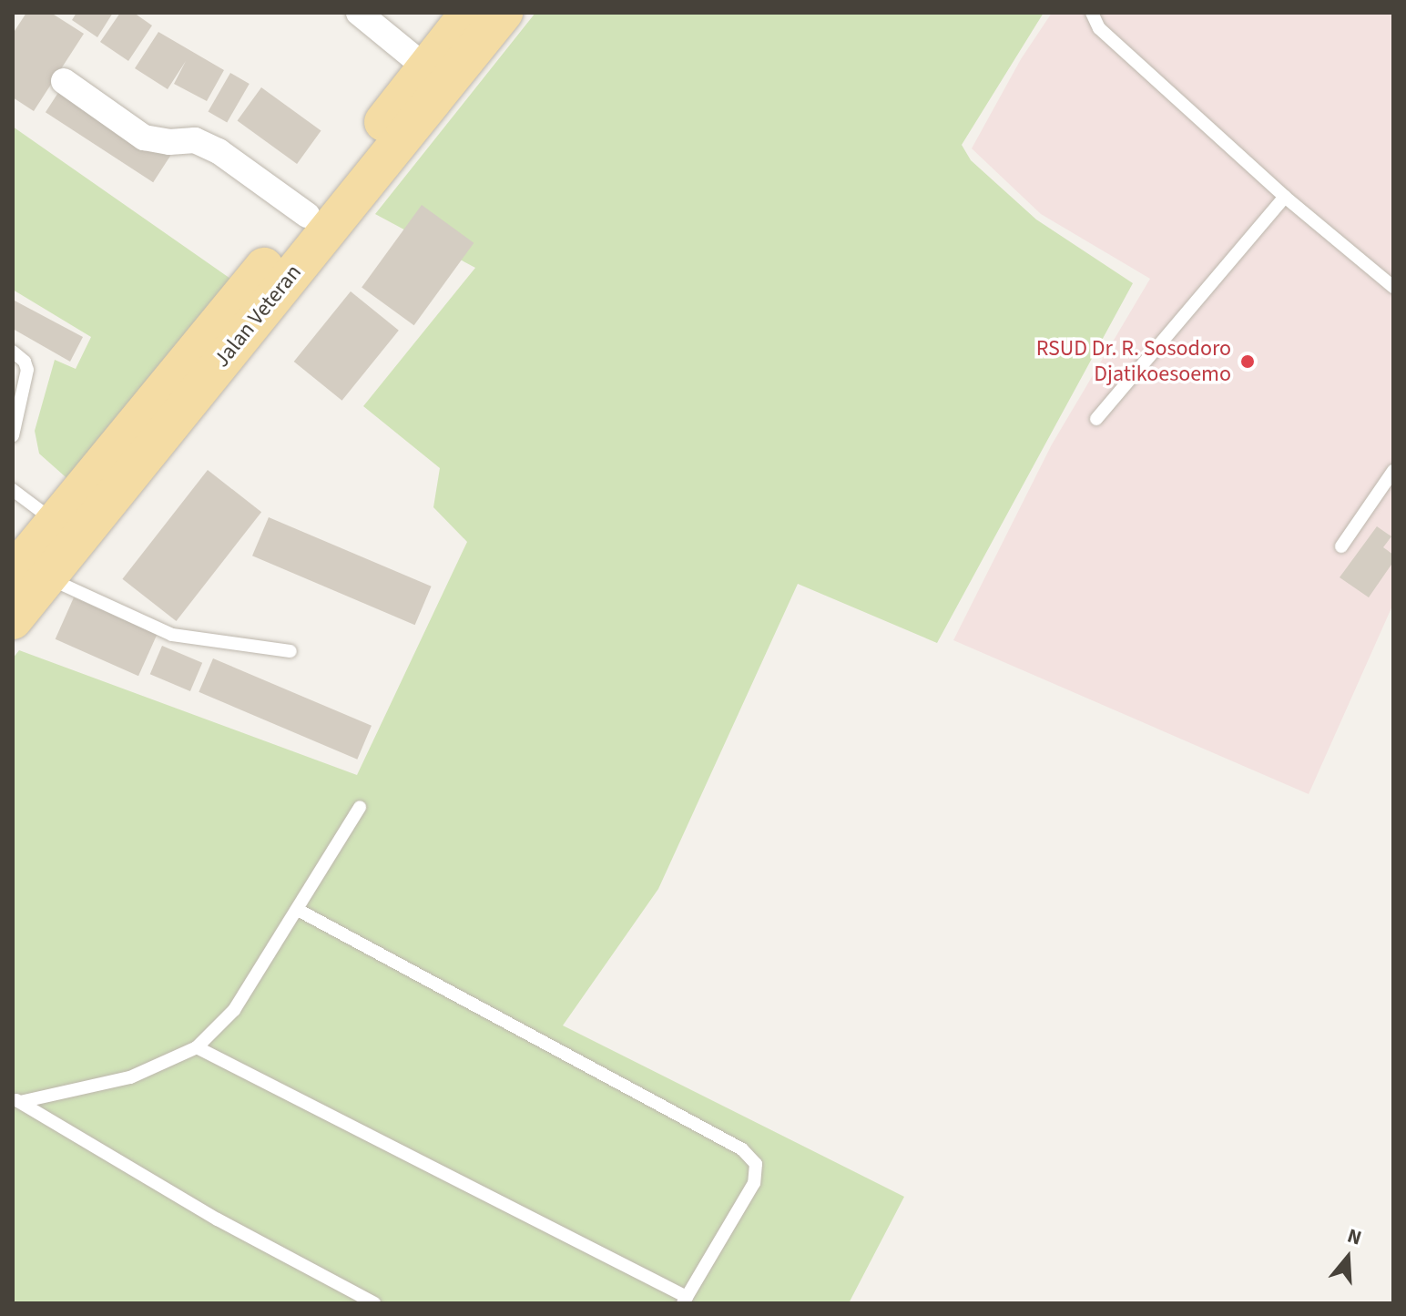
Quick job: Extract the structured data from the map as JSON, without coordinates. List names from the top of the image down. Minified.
{"streets":{"main road":["Jalan Veteran"]},"places":["RSUD Dr. R. Sosodoro Djatikoesoemo"],"north":"top"}
